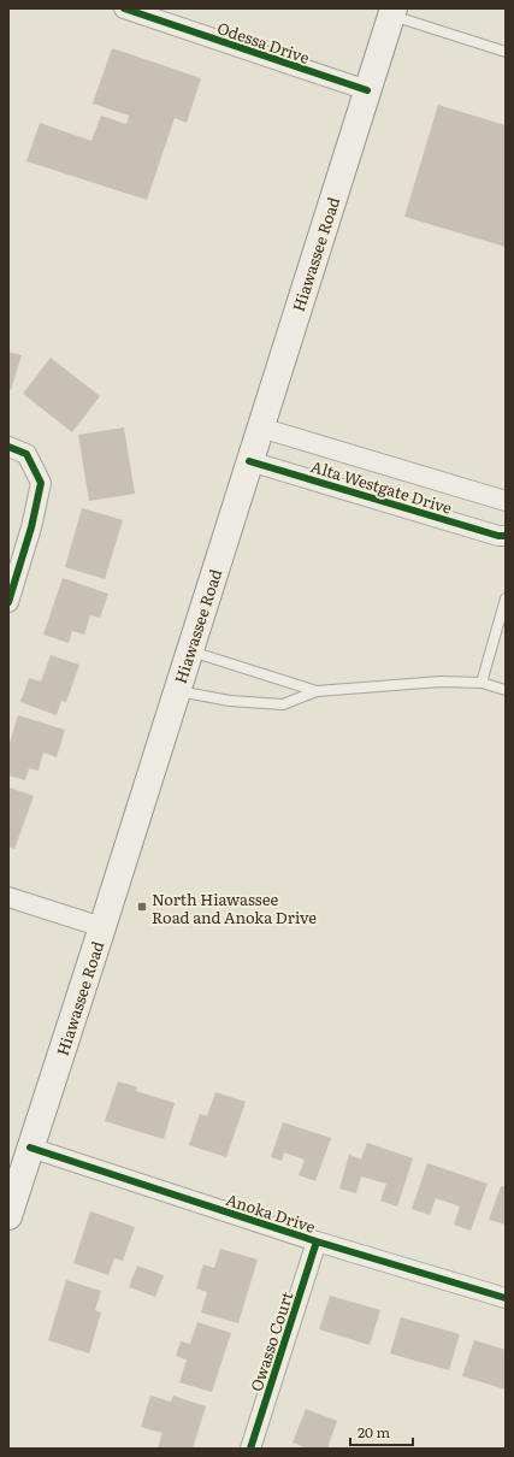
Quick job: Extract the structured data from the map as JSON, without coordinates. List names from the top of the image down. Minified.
{"streets":{"main road":["Hiawassee Road"],"street":["Odessa Drive","Alta Westgate Drive","Anoka Drive","Owasso Court"]},"crossings":[["Odessa Drive","Hiawassee Road"],["Hiawassee Road","Alta Westgate Drive"],["Hiawassee Road","Anoka Drive"],["Anoka Drive","Owasso Court"]],"places":{"transit":["North Hiawassee Road and Anoka Drive"]},"scale_bar":"20 m"}
